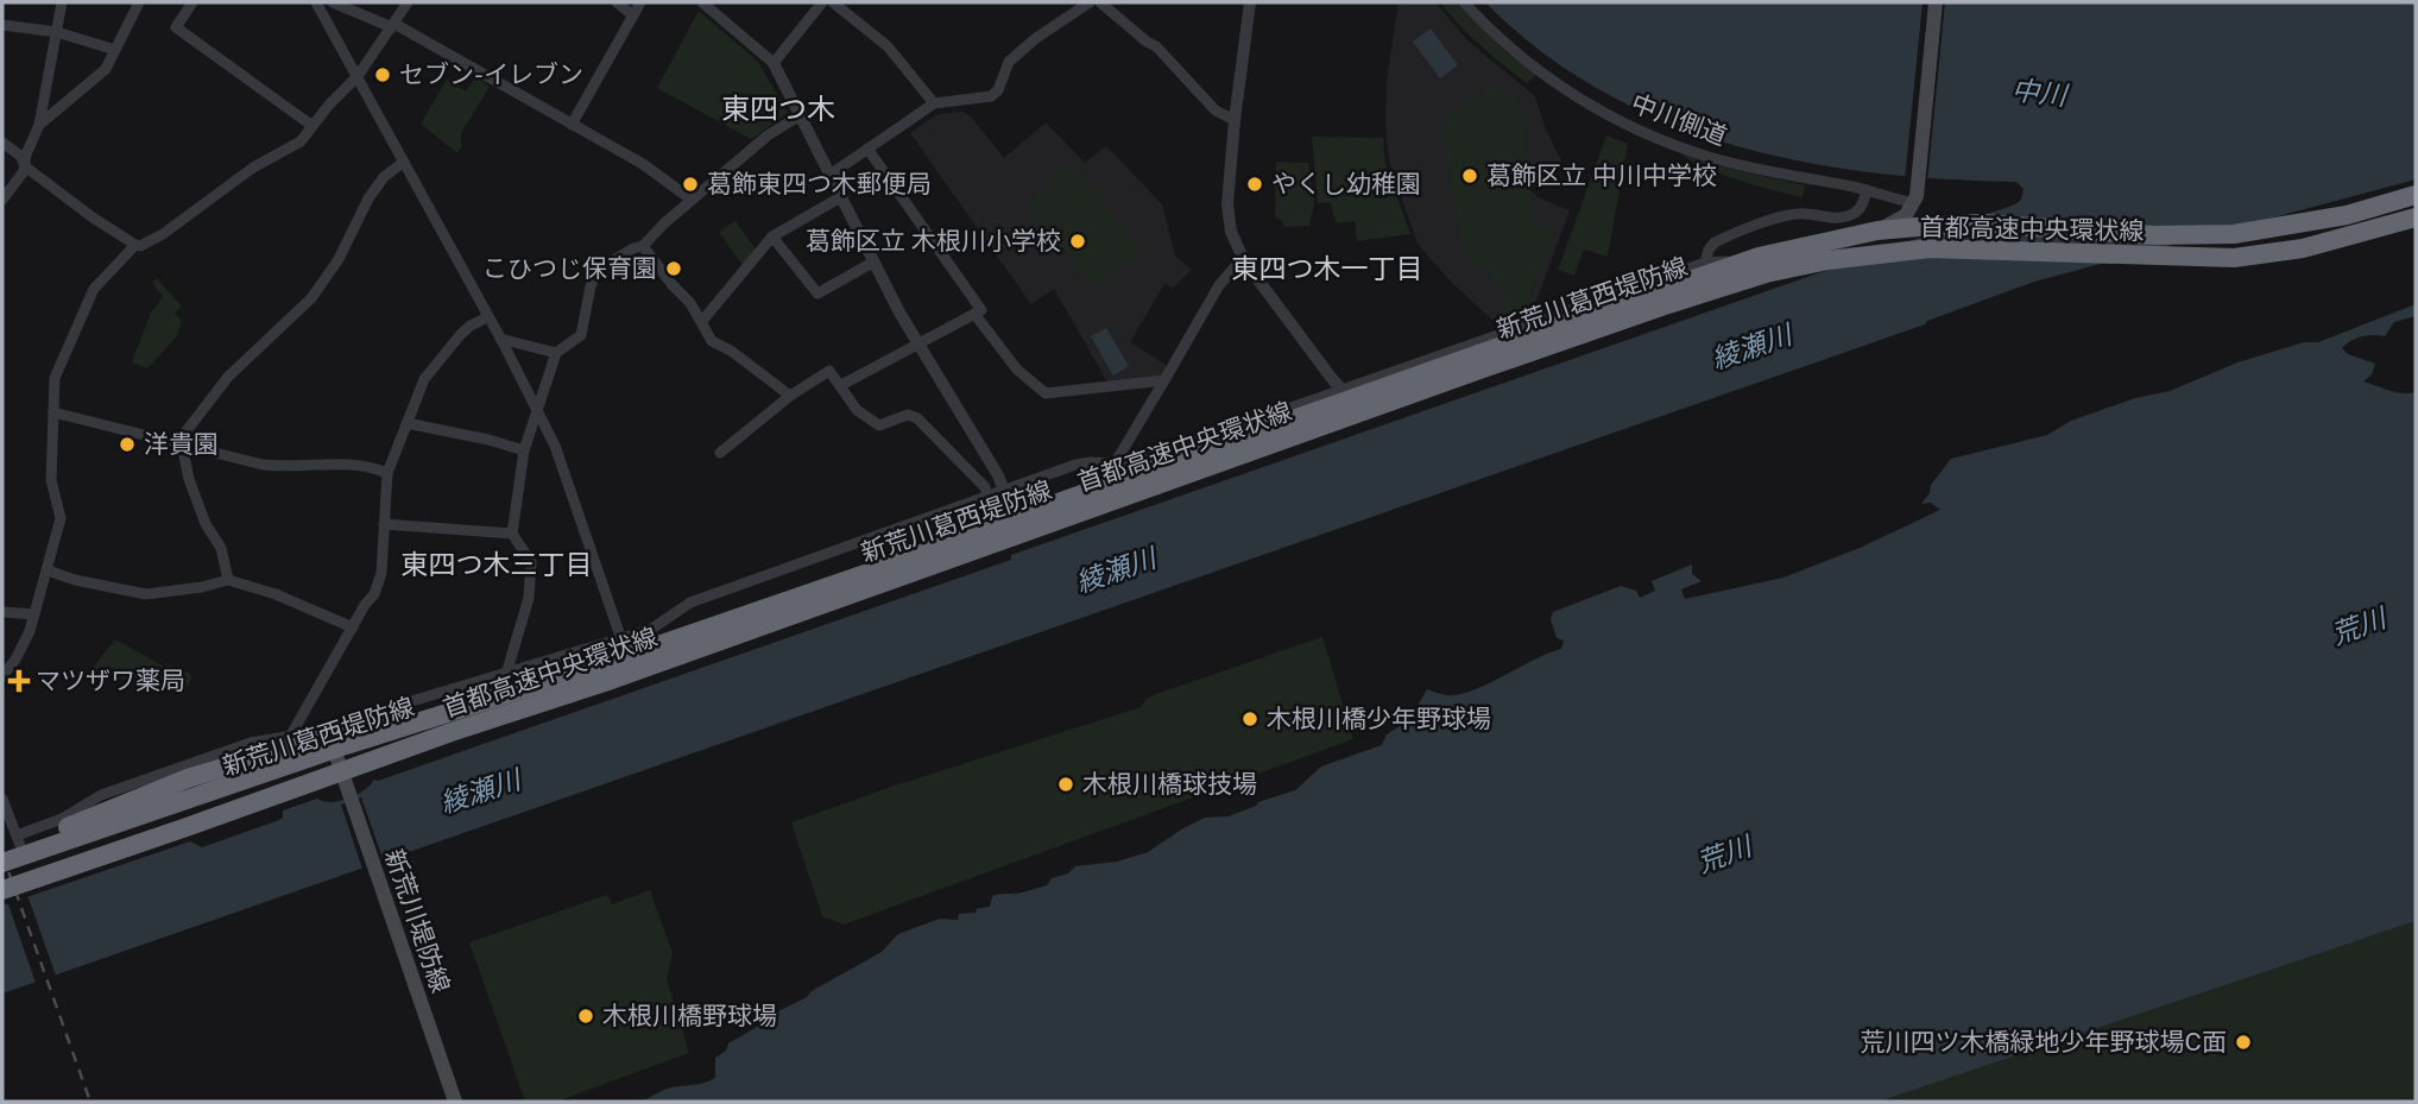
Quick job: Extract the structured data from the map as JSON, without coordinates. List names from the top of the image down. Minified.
{"streets":{"highway":["首都高速中央環状線"],"main road":["新荒川葛西堤防線","新荒川堤防線"],"street":["中川側道"]},"crossings":[["中川側道","新荒川葛西堤防線"],["首都高速中央環状線","新荒川葛西堤防線"],["新荒川葛西堤防線","新荒川堤防線"]],"districts":["東四つ木","東四つ木一丁目","東四つ木三丁目"],"water":["中川","綾瀬川","荒川"],"places":{"other":["セブン-イレブン","葛飾区立 中川中学校","葛飾東四つ木郵便局","やくし幼稚園","葛飾区立 木根川小学校","こひつじ保育園","洋貴園","木根川橋少年野球場","木根川橋球技場","木根川橋野球場","荒川四ツ木橋緑地少年野球場C面"],"health":["マツザワ薬局"]}}
